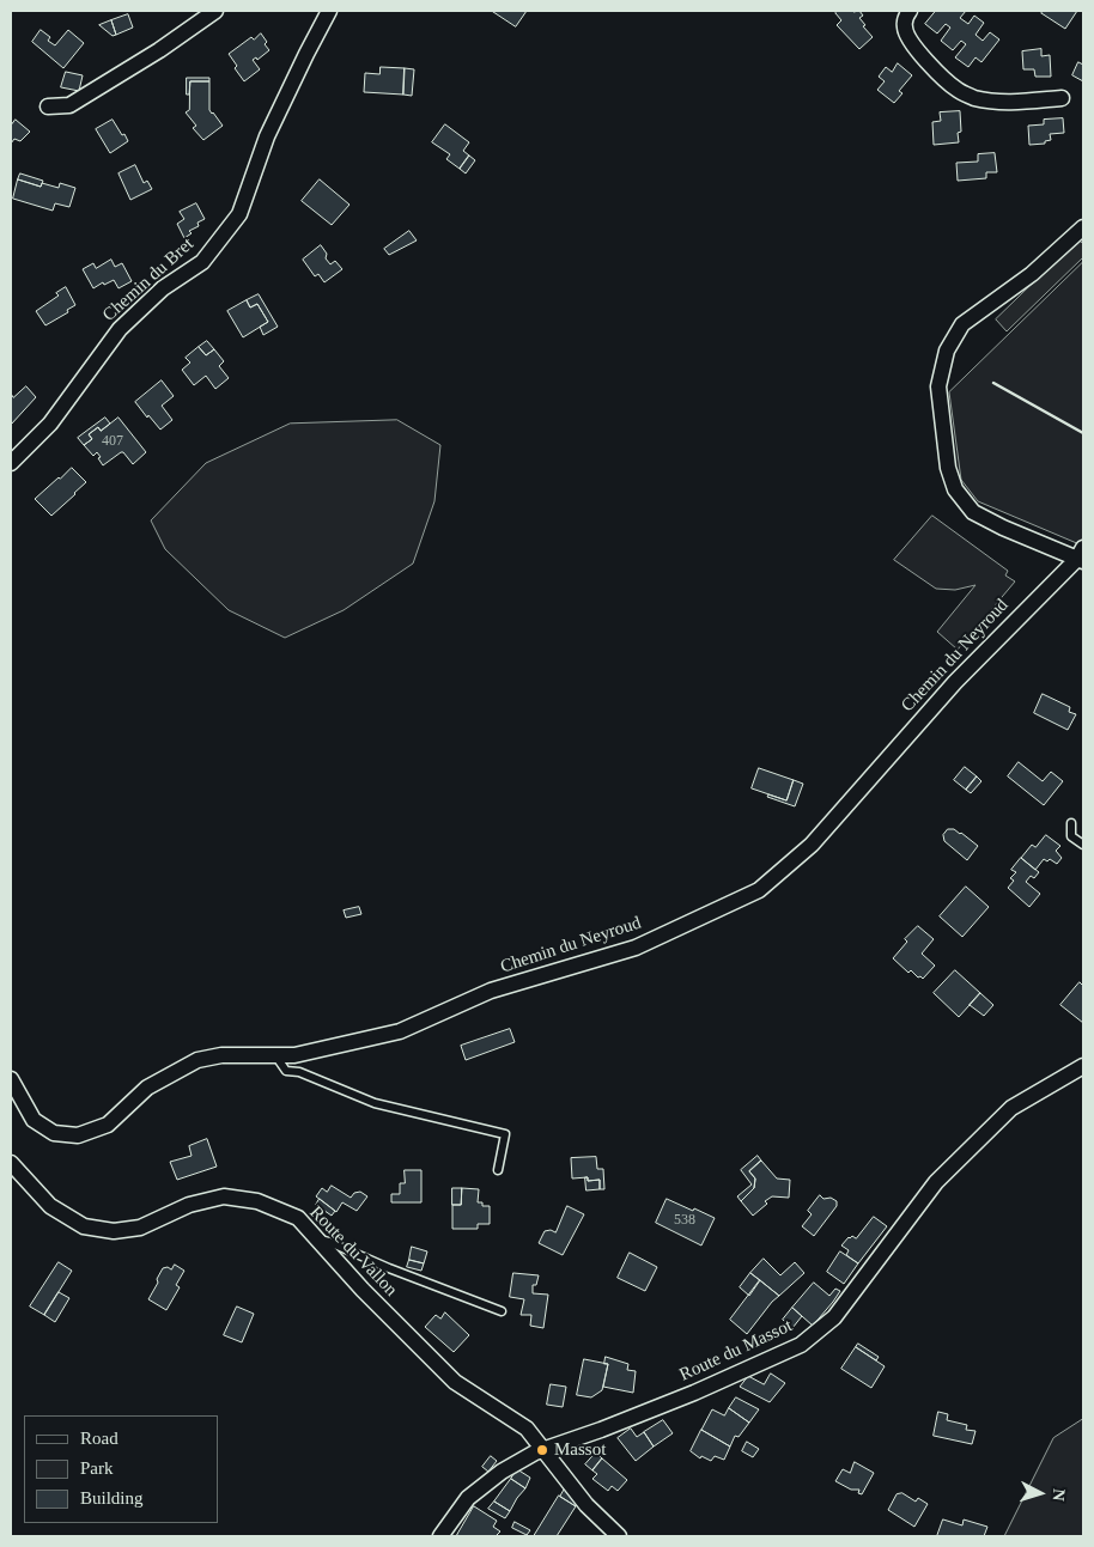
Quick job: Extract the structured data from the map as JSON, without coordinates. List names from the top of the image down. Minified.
{"streets":{"street":["Chemin du Bret","Chemin du Neyroud","Route du Vallon","Route du Massot"]},"crossings":[["Route du Vallon","Route du Massot"]],"places":["Massot"],"house_numbers":["407","538"],"legend":["Road","Park","Building"],"north":"right"}
